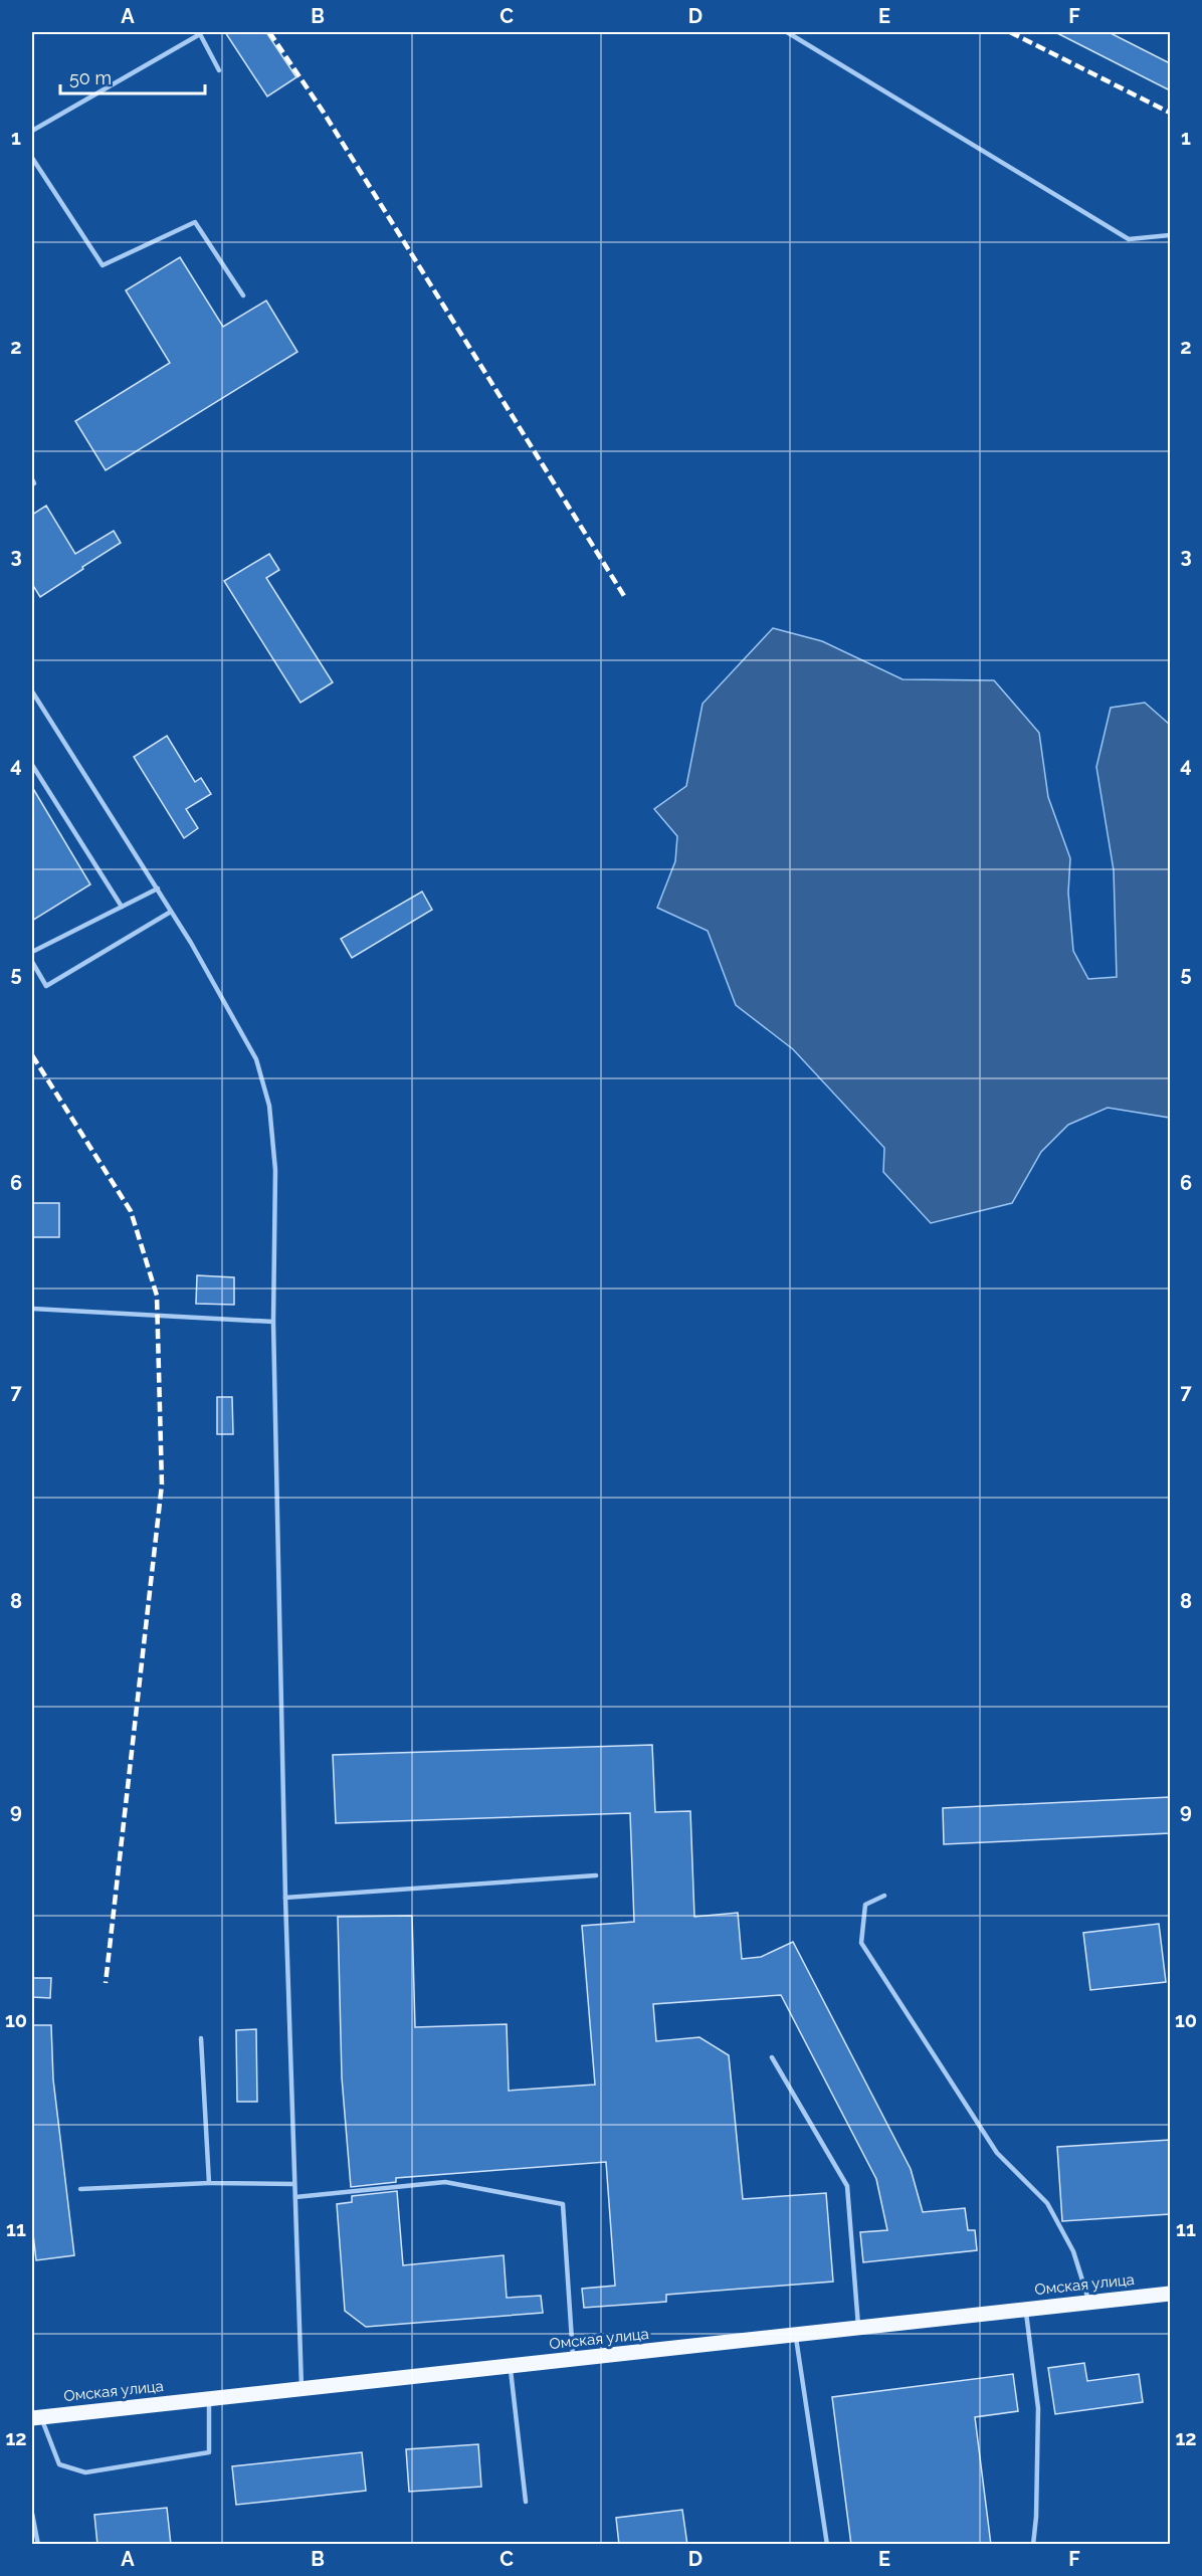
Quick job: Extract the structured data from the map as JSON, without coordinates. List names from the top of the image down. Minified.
{"streets":{"main road":["Омская улица"]},"scale_bar":"50 m","grid":{"columns":["A","B","C","D","E","F"],"rows":["1","2","3","4","5","6","7","8","9","10","11","12"]}}
